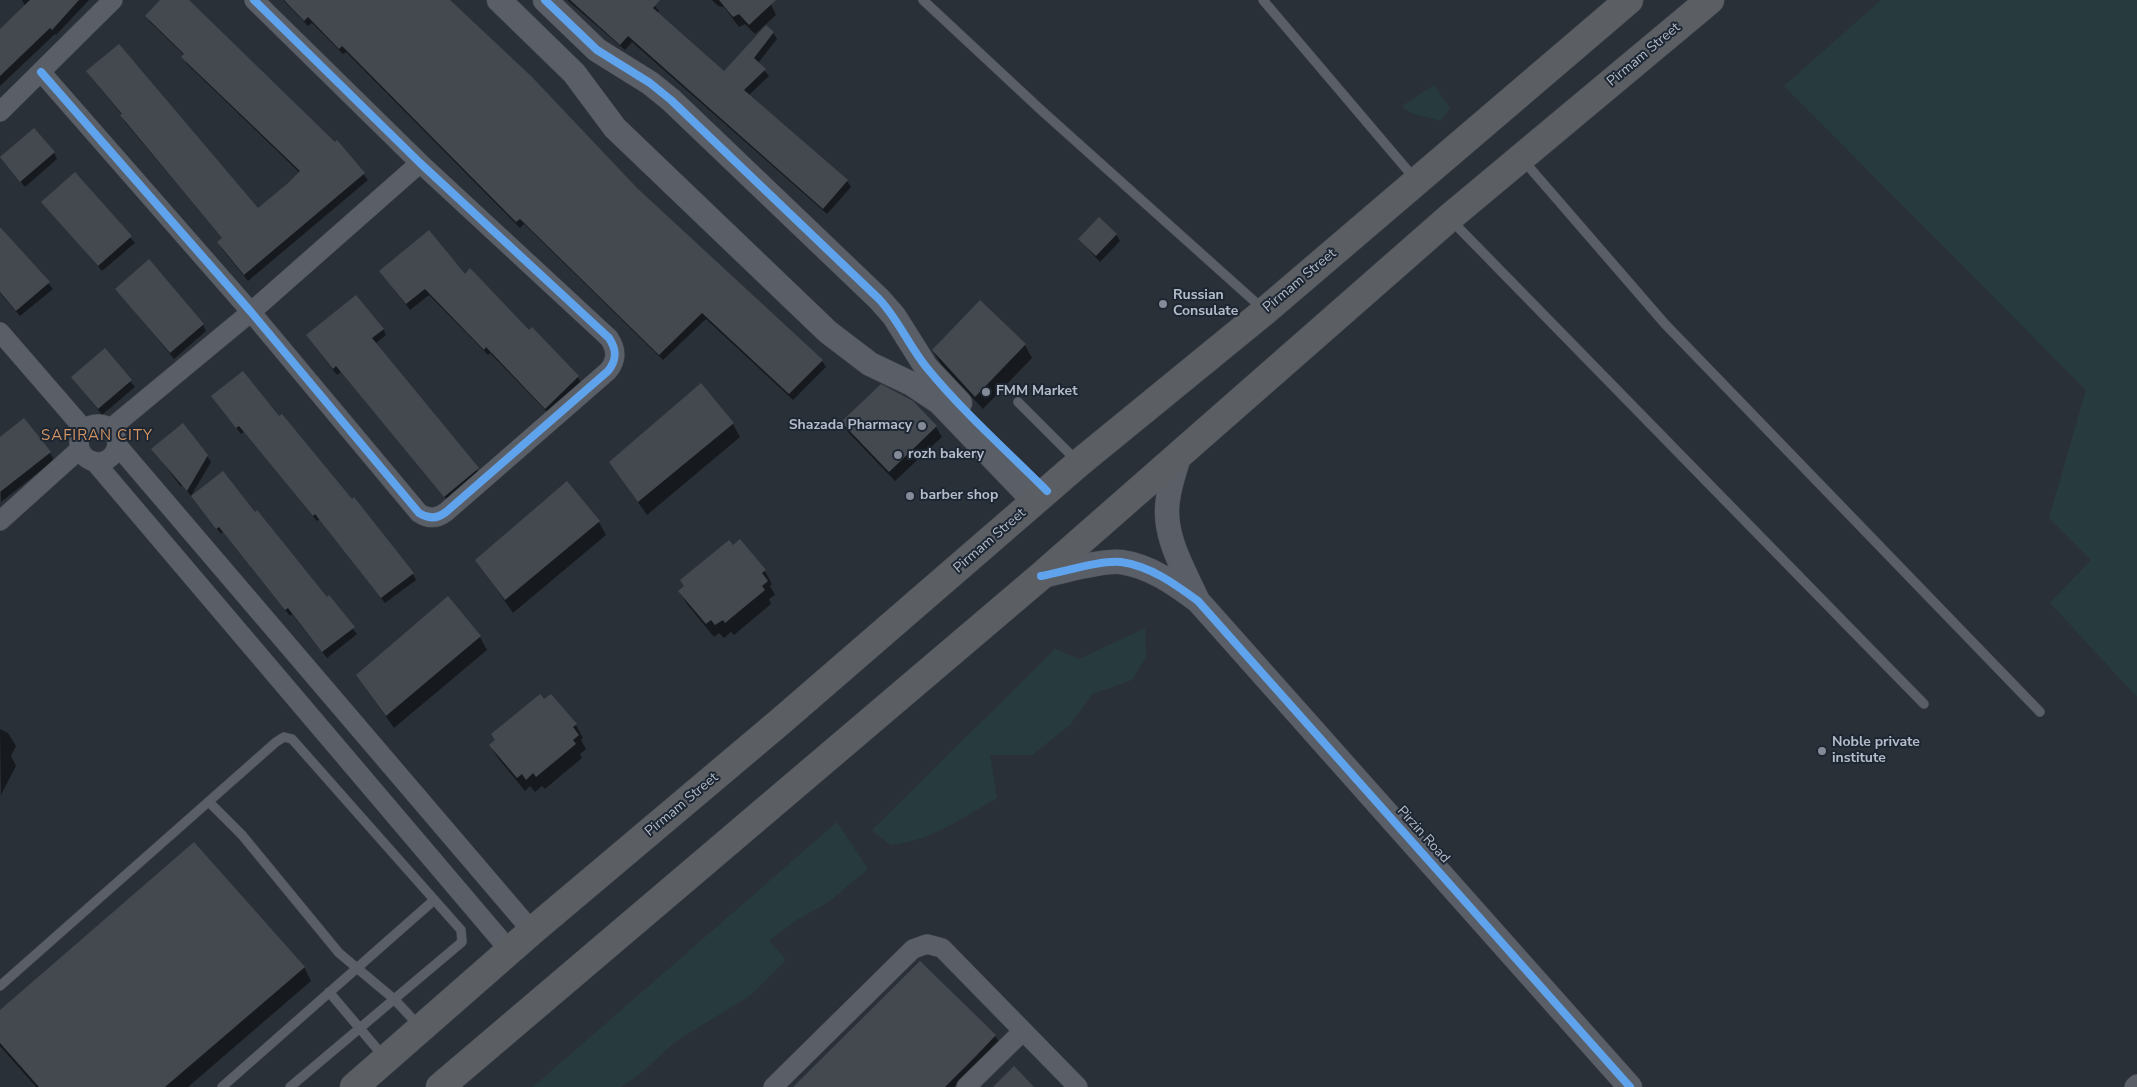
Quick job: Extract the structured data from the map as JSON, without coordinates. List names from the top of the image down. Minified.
{"streets":{"highway":["Pirmam Street"],"street":["Pirzin Road"]},"districts":["SAFIRAN CITY"],"places":["Russian Consulate","FMM Market","Shazada Pharmacy","rozh bakery","barber shop","Noble private institute"]}
